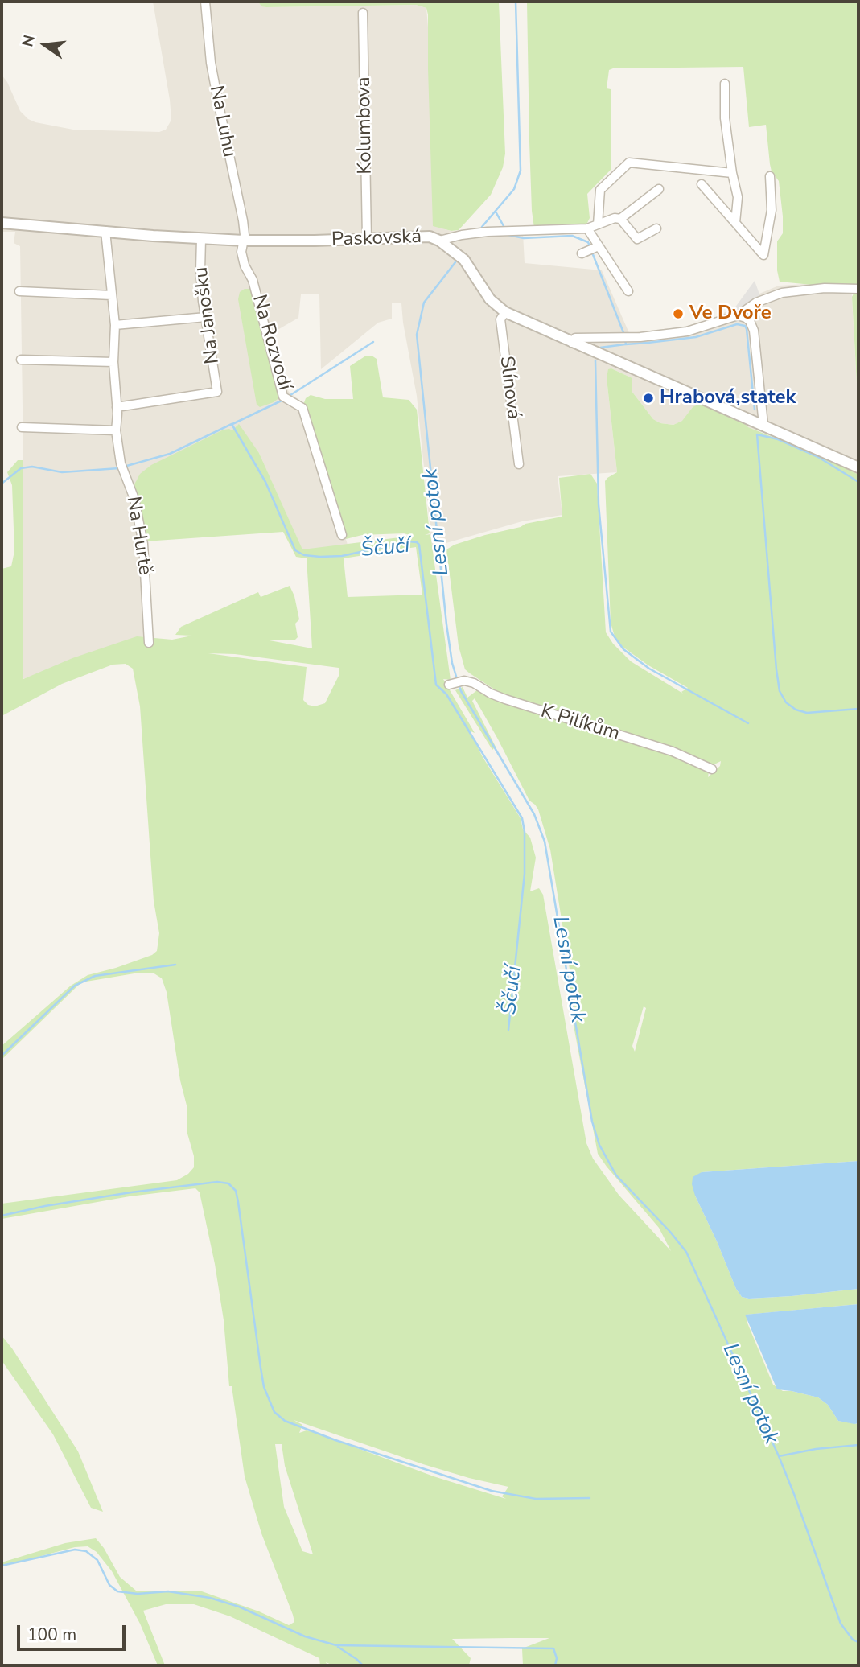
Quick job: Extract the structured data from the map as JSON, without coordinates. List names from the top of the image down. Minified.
{"streets":{"street":["Na Luhu","Kolumbova","Paskovská","Na Janošku","Na Rozvodí","Slínová","Na Hurtě","K Pilíkům"]},"crossings":[["Na Luhu","Paskovská"],["Na Luhu","Na Rozvodí"],["Kolumbova","Paskovská"],["Paskovská","Na Janošku"],["Paskovská","Na Rozvodí"],["Paskovská","Slínová"],["Paskovská","Na Hurtě"],["Na Janošku","Na Hurtě"]],"water":["Lesní potok","Ščučí"],"places":["Ve Dvoře","Hrabová,statek"],"scale_bar":"100 m","north":"left"}
